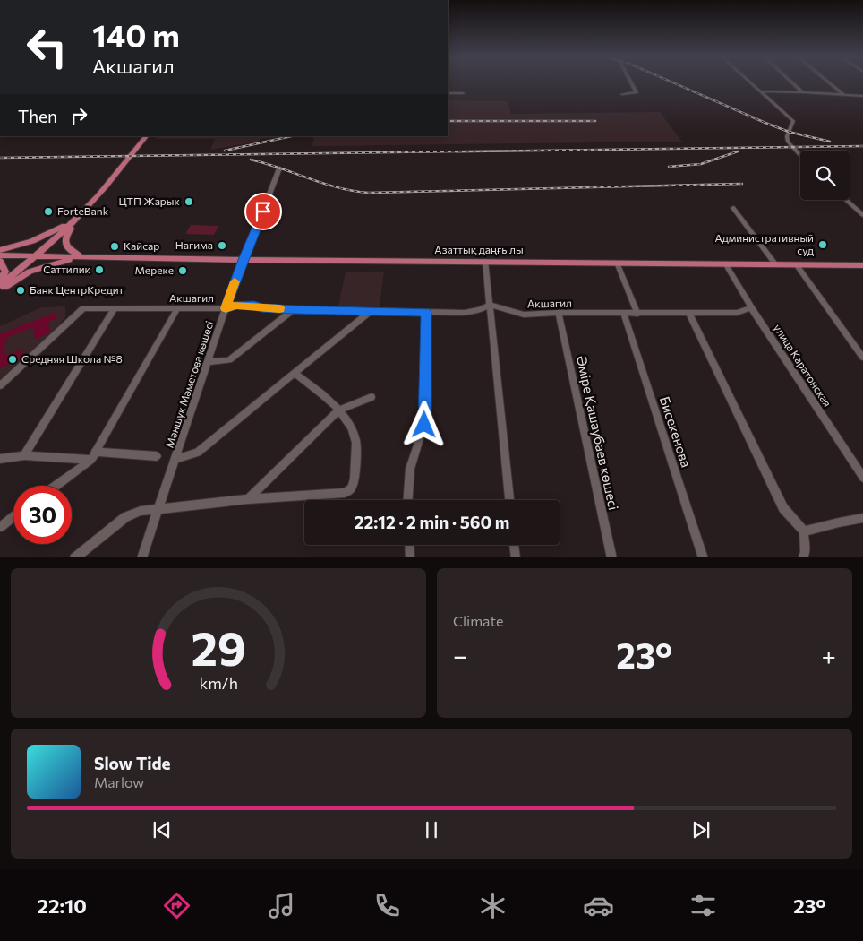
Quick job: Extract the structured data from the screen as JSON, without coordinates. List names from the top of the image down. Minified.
{"streets":{"main road":["Азаттық даңғылы"],"street":["Акшагил","улица Каратонская","Мәншүк Мәметова көшесі","Бисекенова","Әміре Қашаубаев көшесі"]},"crossings":[["Азаттық даңғылы","улица Каратонская"],["Азаттық даңғылы","Мәншүк Мәметова көшесі"],["Акшагил","улица Каратонская"],["Акшагил","Мәншүк Мәметова көшесі"],["Акшагил","Бисекенова"],["Акшагил","Әміре Қашаубаев көшесі"]],"places":["ЦТП Жарык","ForteBank","Административный суд","Нагима","Кайсар","Саттилик","Мереке","Банк ЦентрКредит","Средняя Школа №8"],"page":{"turn":["140 m","Акшагил"],"then":"Then","limit":"30","trip":"22:12 · 2 min · 560 m","tile":"Climate","heat":["−","23°","+"],"song":["Slow Tide","Marlow"],"tabs":["22:10","23°"],"gauge":["29","km/h"]}}
